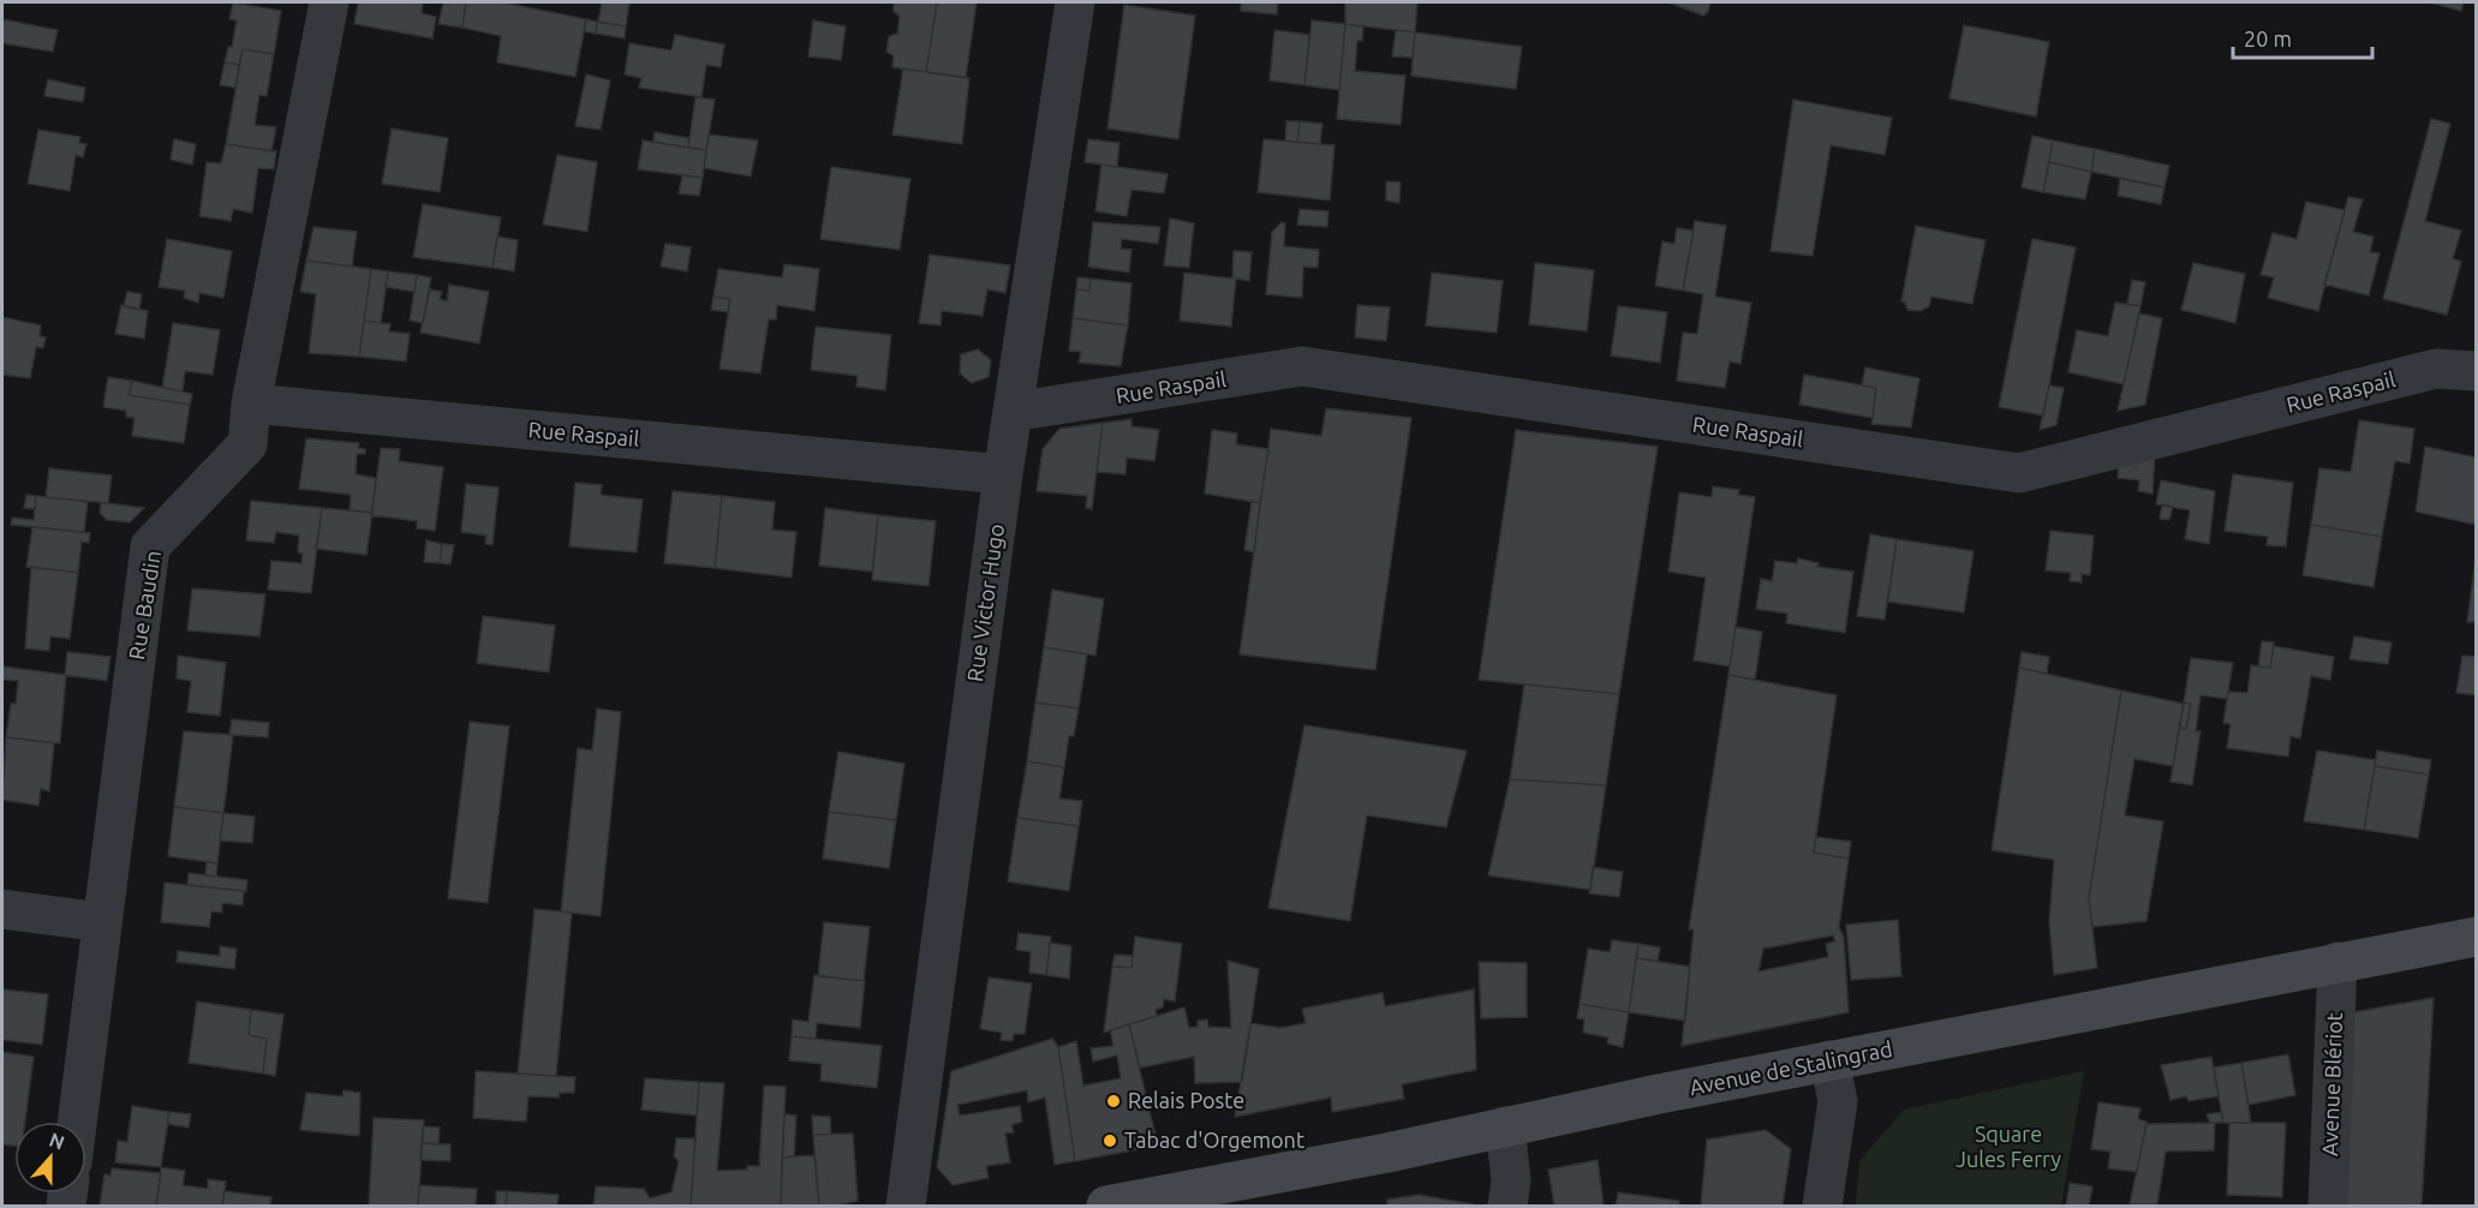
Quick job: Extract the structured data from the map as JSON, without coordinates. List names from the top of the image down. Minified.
{"streets":{"main road":["Avenue de Stalingrad"],"street":["Rue Raspail","Rue Victor Hugo","Rue Baudin","Avenue Blériot"]},"crossings":[["Rue Raspail","Rue Victor Hugo"],["Rue Raspail","Rue Baudin"],["Avenue de Stalingrad","Avenue Blériot"]],"parks":["Square Jules Ferry"],"places":["Relais Poste","Tabac d'Orgemont"],"scale_bar":"20 m","north":"top"}
